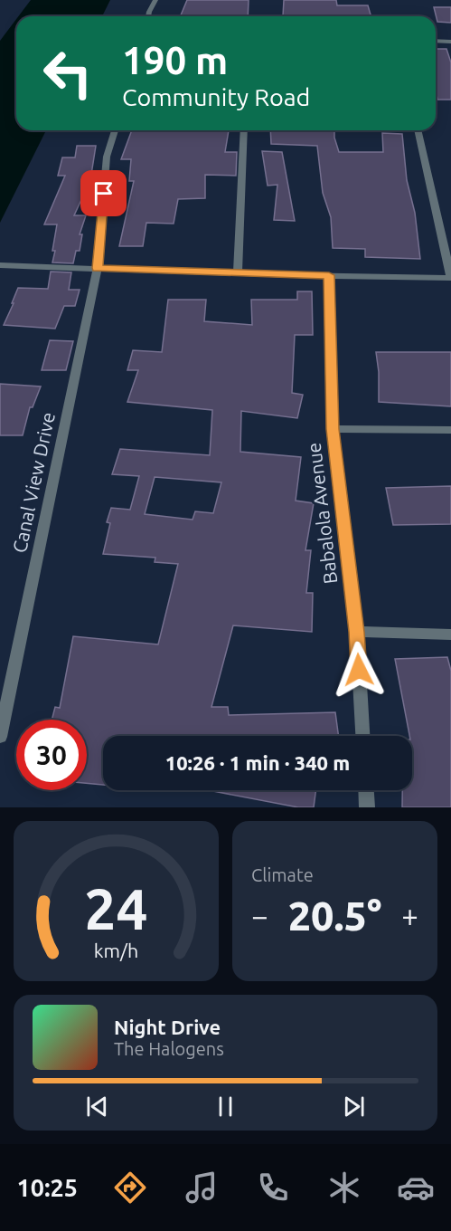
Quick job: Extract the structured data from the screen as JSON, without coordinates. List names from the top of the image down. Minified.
{"streets":{"street":["Canal View Drive","Babalola Avenue"]},"page":{"turn":["190 m","Community Road"],"limit":"30","trip":"10:26 · 1 min · 340 m","tile":"Climate","heat":["−","20.5°","+"],"song":["Night Drive","The Halogens"],"tabs":"10:25","gauge":["24","km/h"]}}
